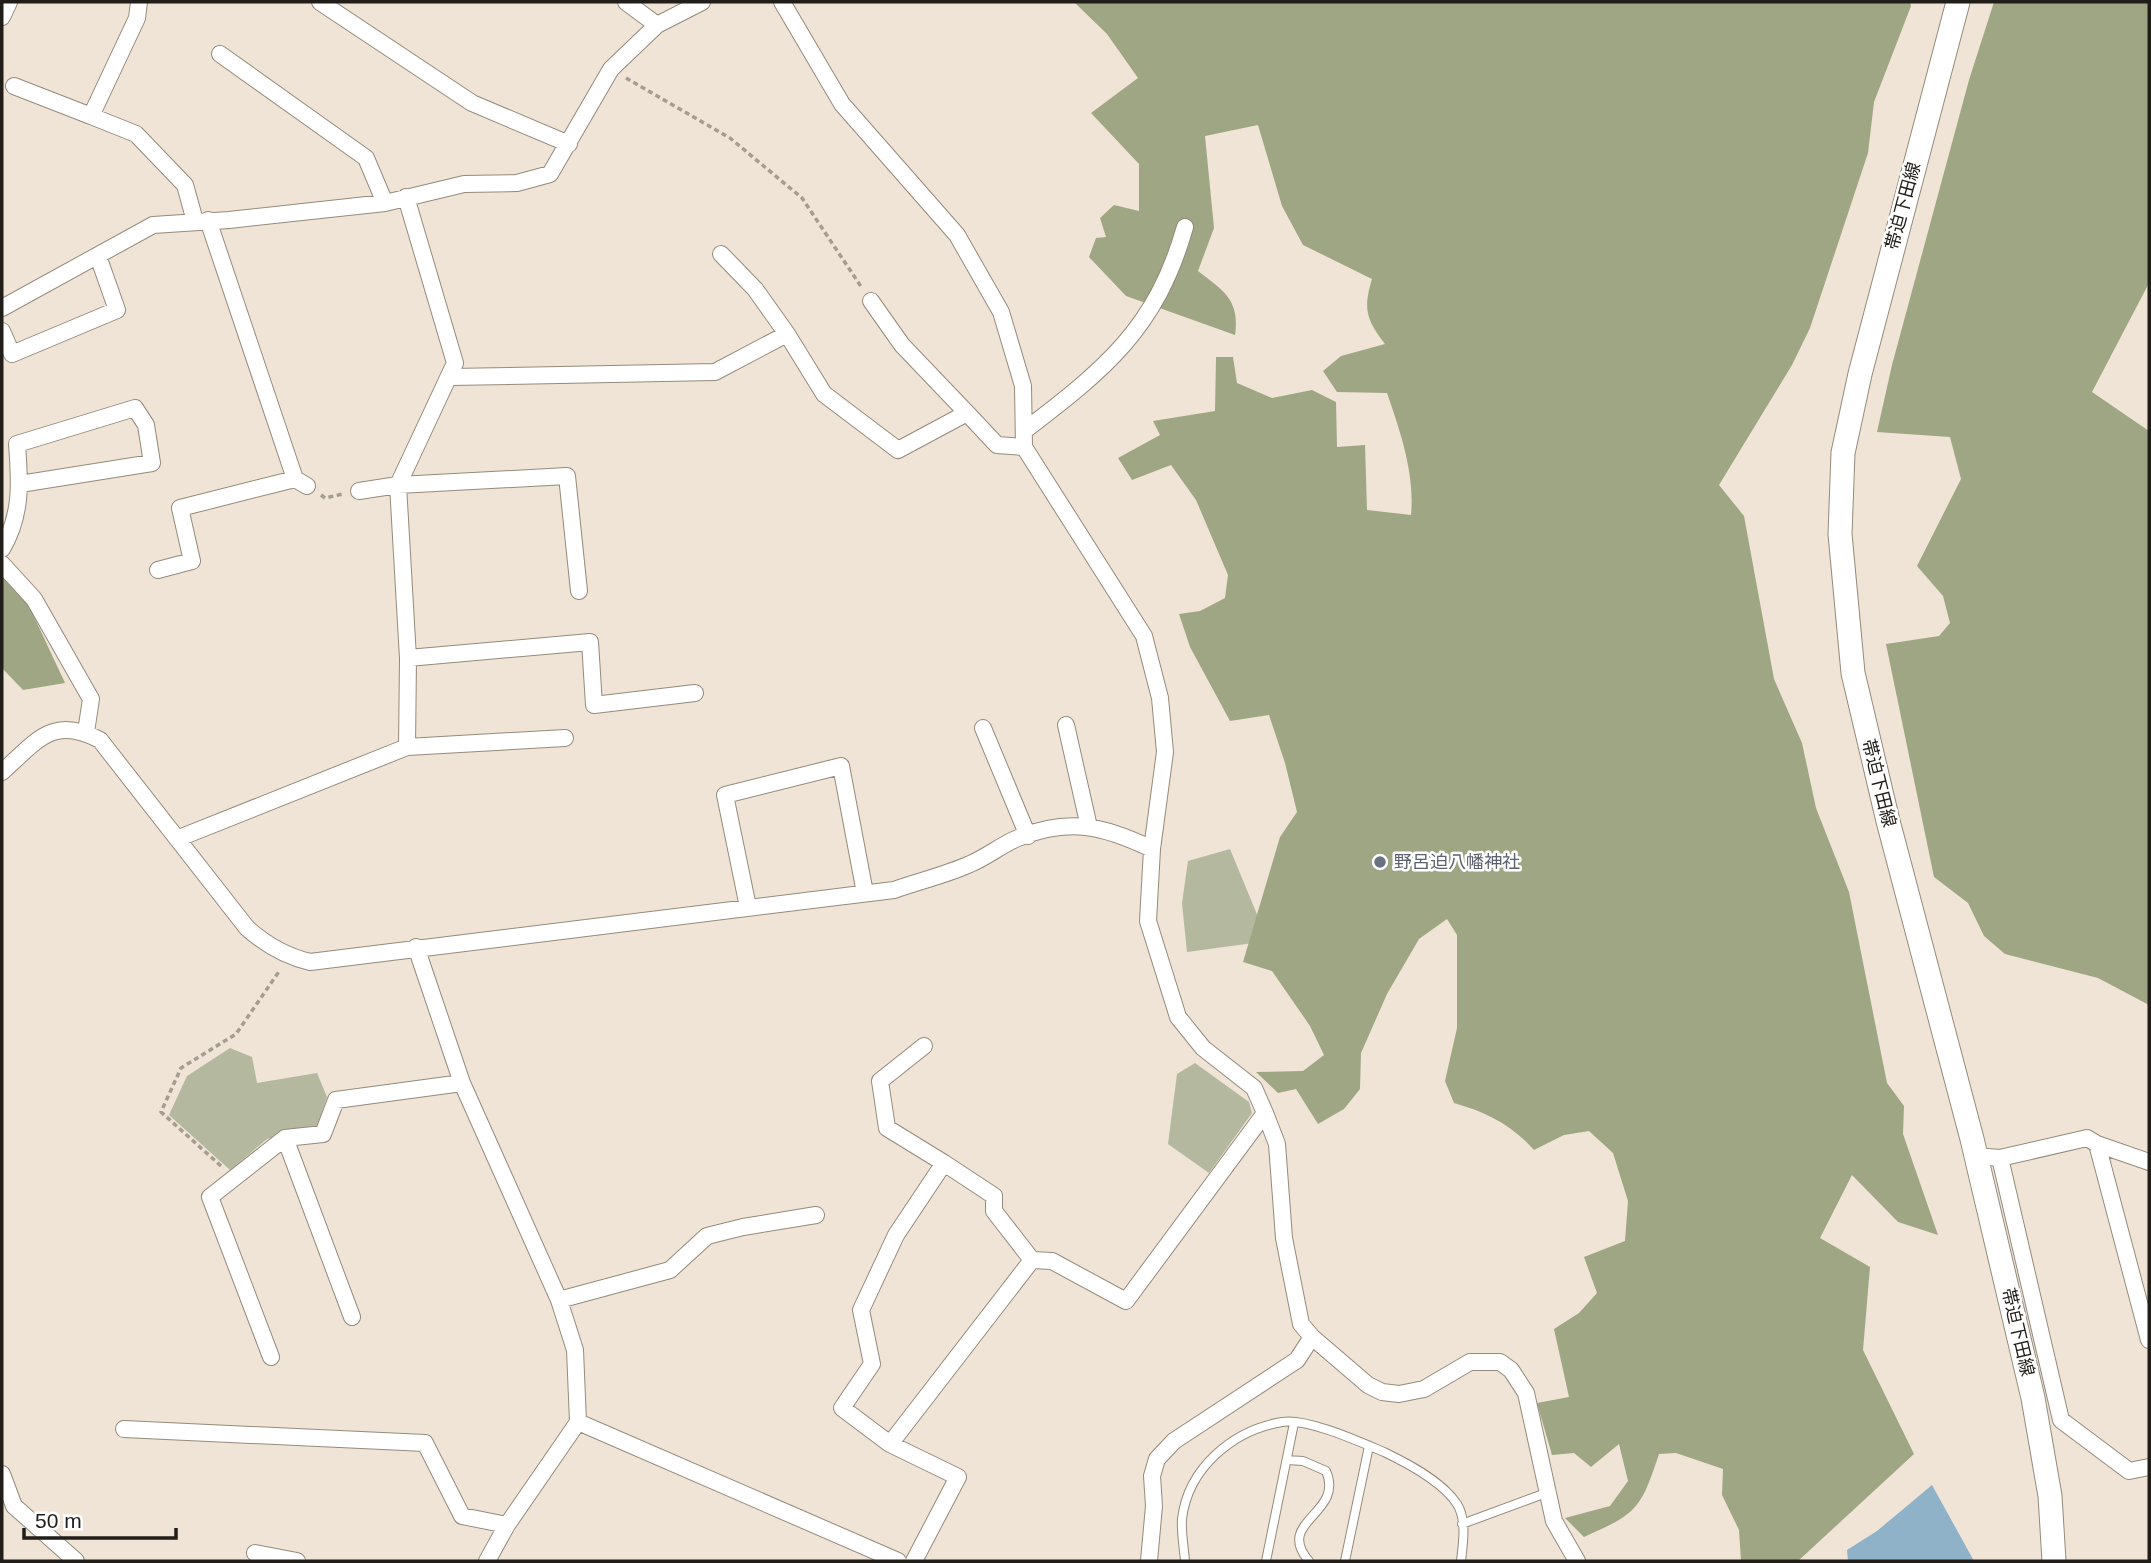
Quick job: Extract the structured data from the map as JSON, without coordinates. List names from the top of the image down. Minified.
{"streets":{"main road":["帯迫下田線"]},"places":["野呂迫八幡神社"],"scale_bar":"50 m"}
